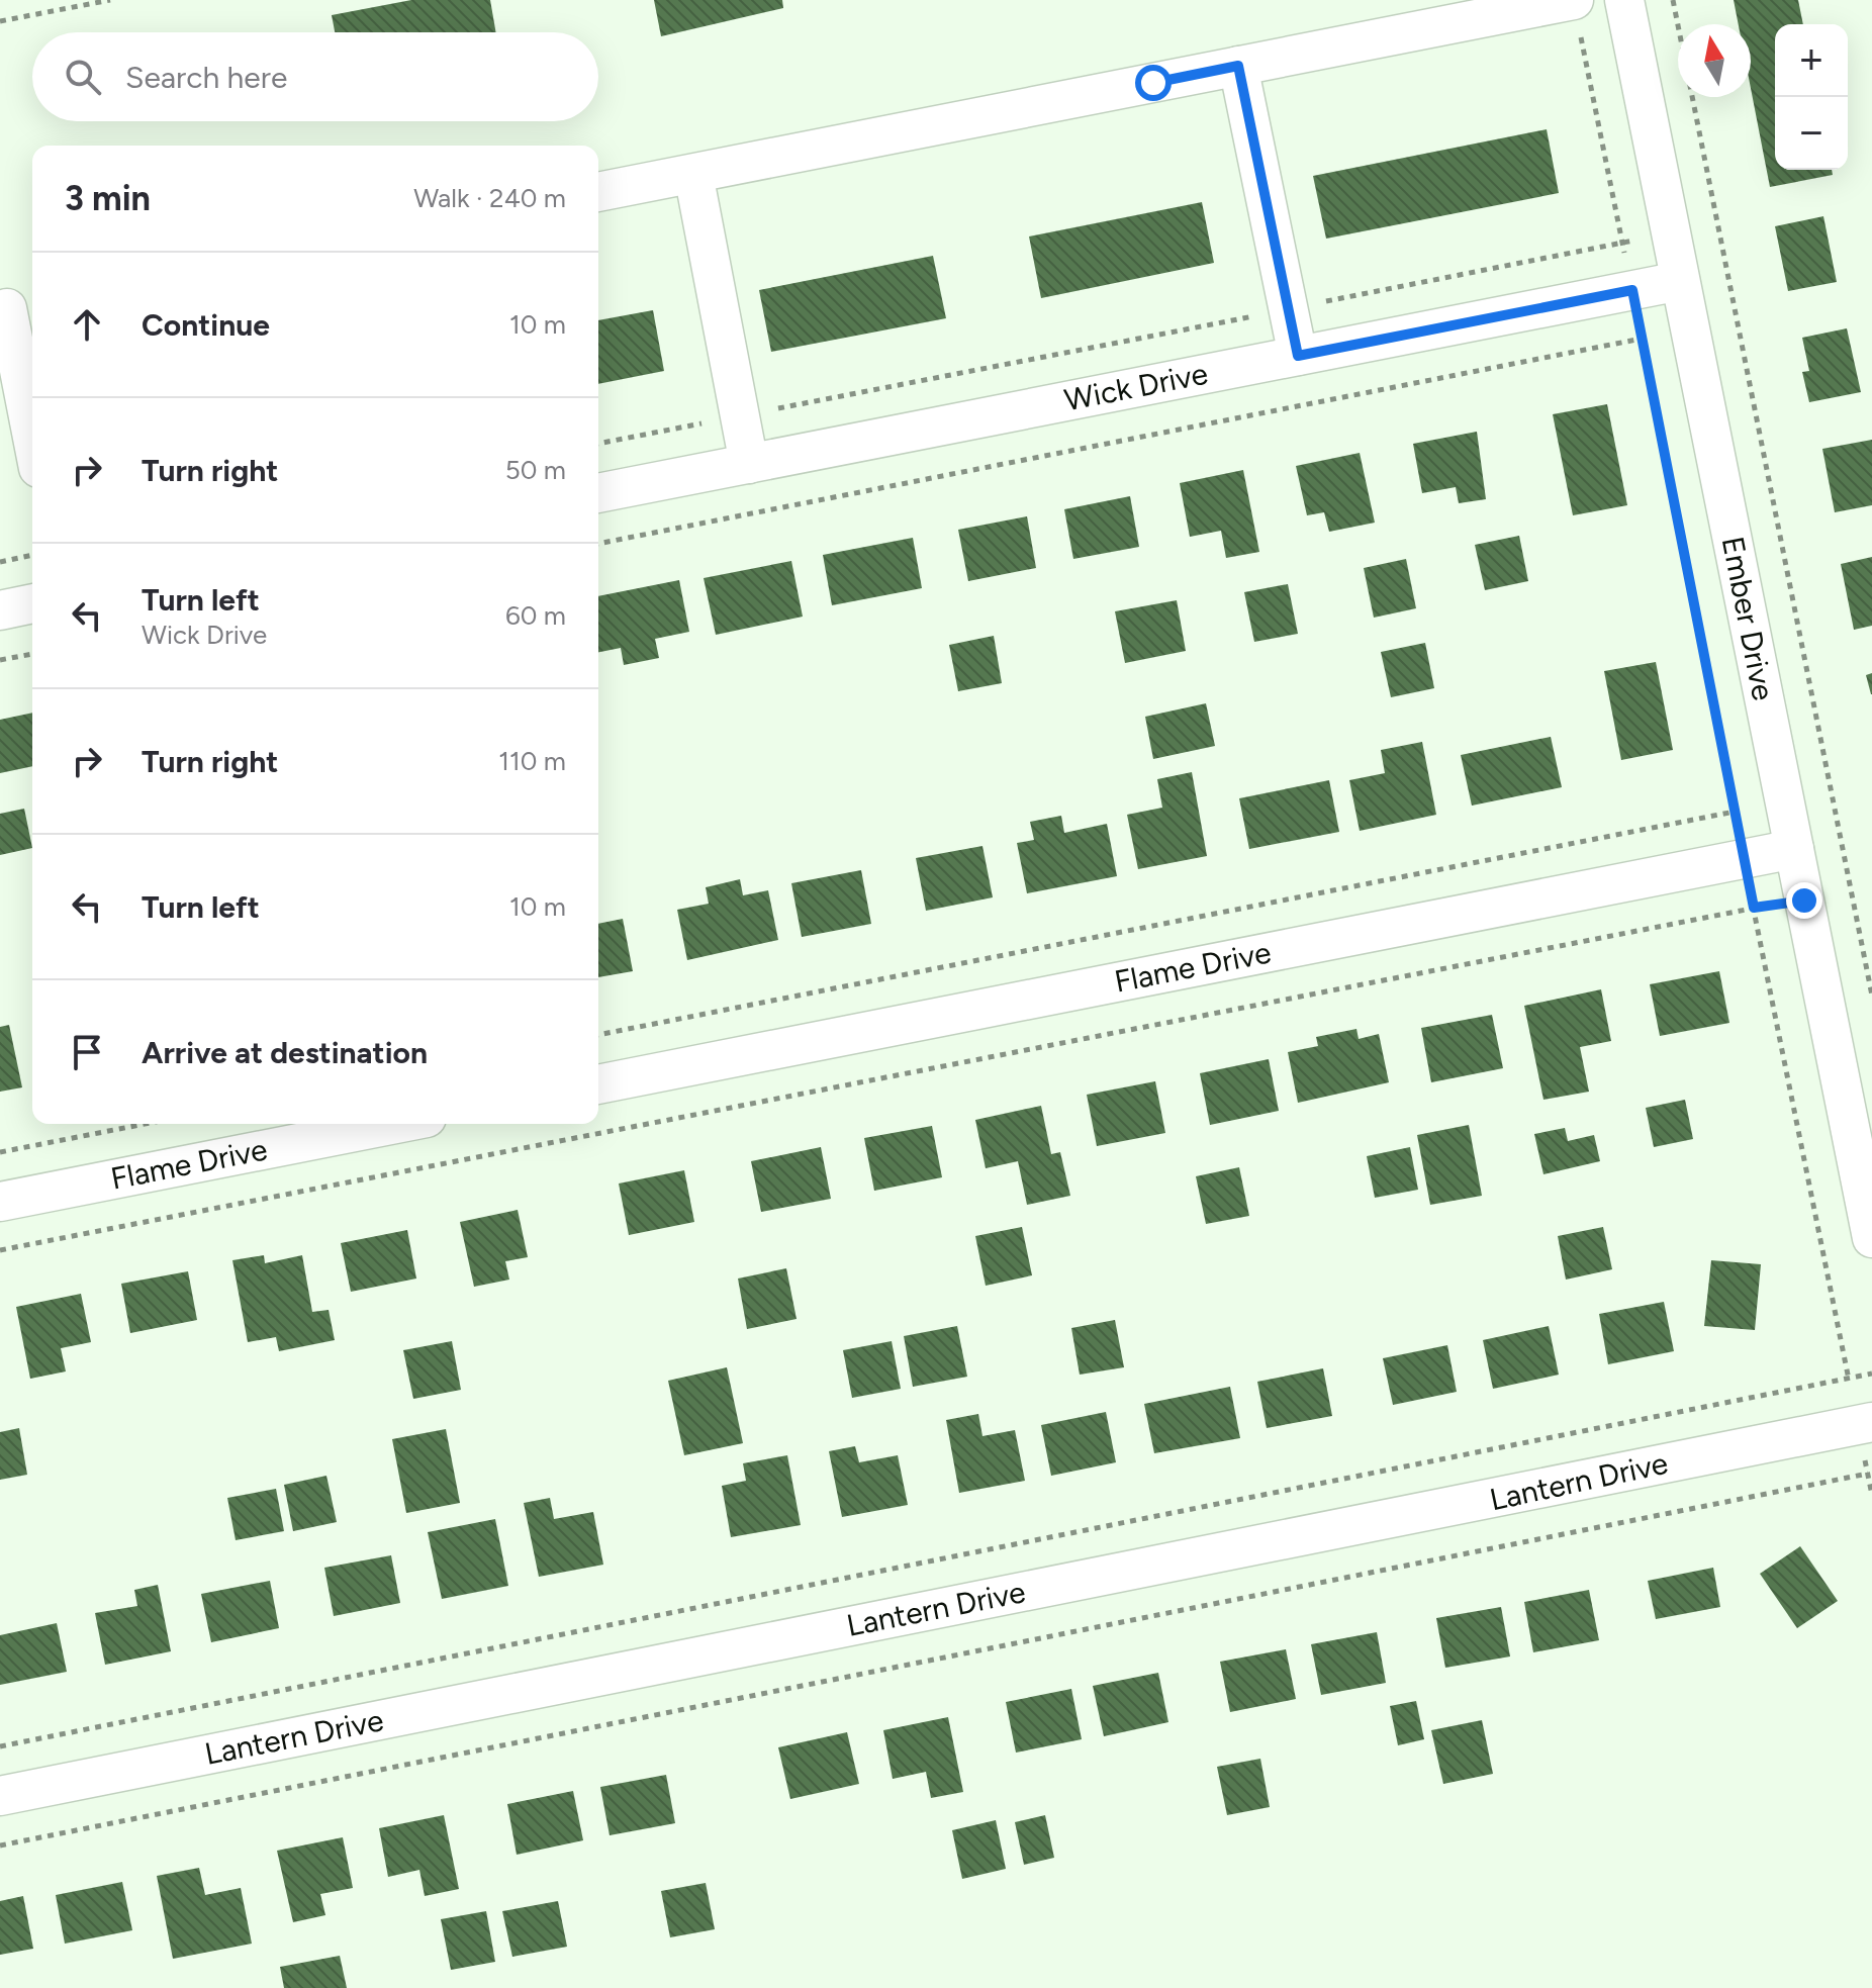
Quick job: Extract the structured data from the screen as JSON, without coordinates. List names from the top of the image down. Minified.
{"streets":{"street":["Wick Drive","Ember Drive","Flame Drive","Lantern Drive"]},"crossings":[["Wick Drive","Ember Drive"],["Ember Drive","Flame Drive"]],"north":"top","page":{"map_buttons":["+","−"],"search":"Search here","heading":["3 min","Walk · 240 m"],"list":[["Continue","10 m"],["Turn right","50 m"],["Turn left","Wick Drive","60 m"],["Turn right","110 m"],["Turn left","10 m"],"Arrive at destination"]}}
